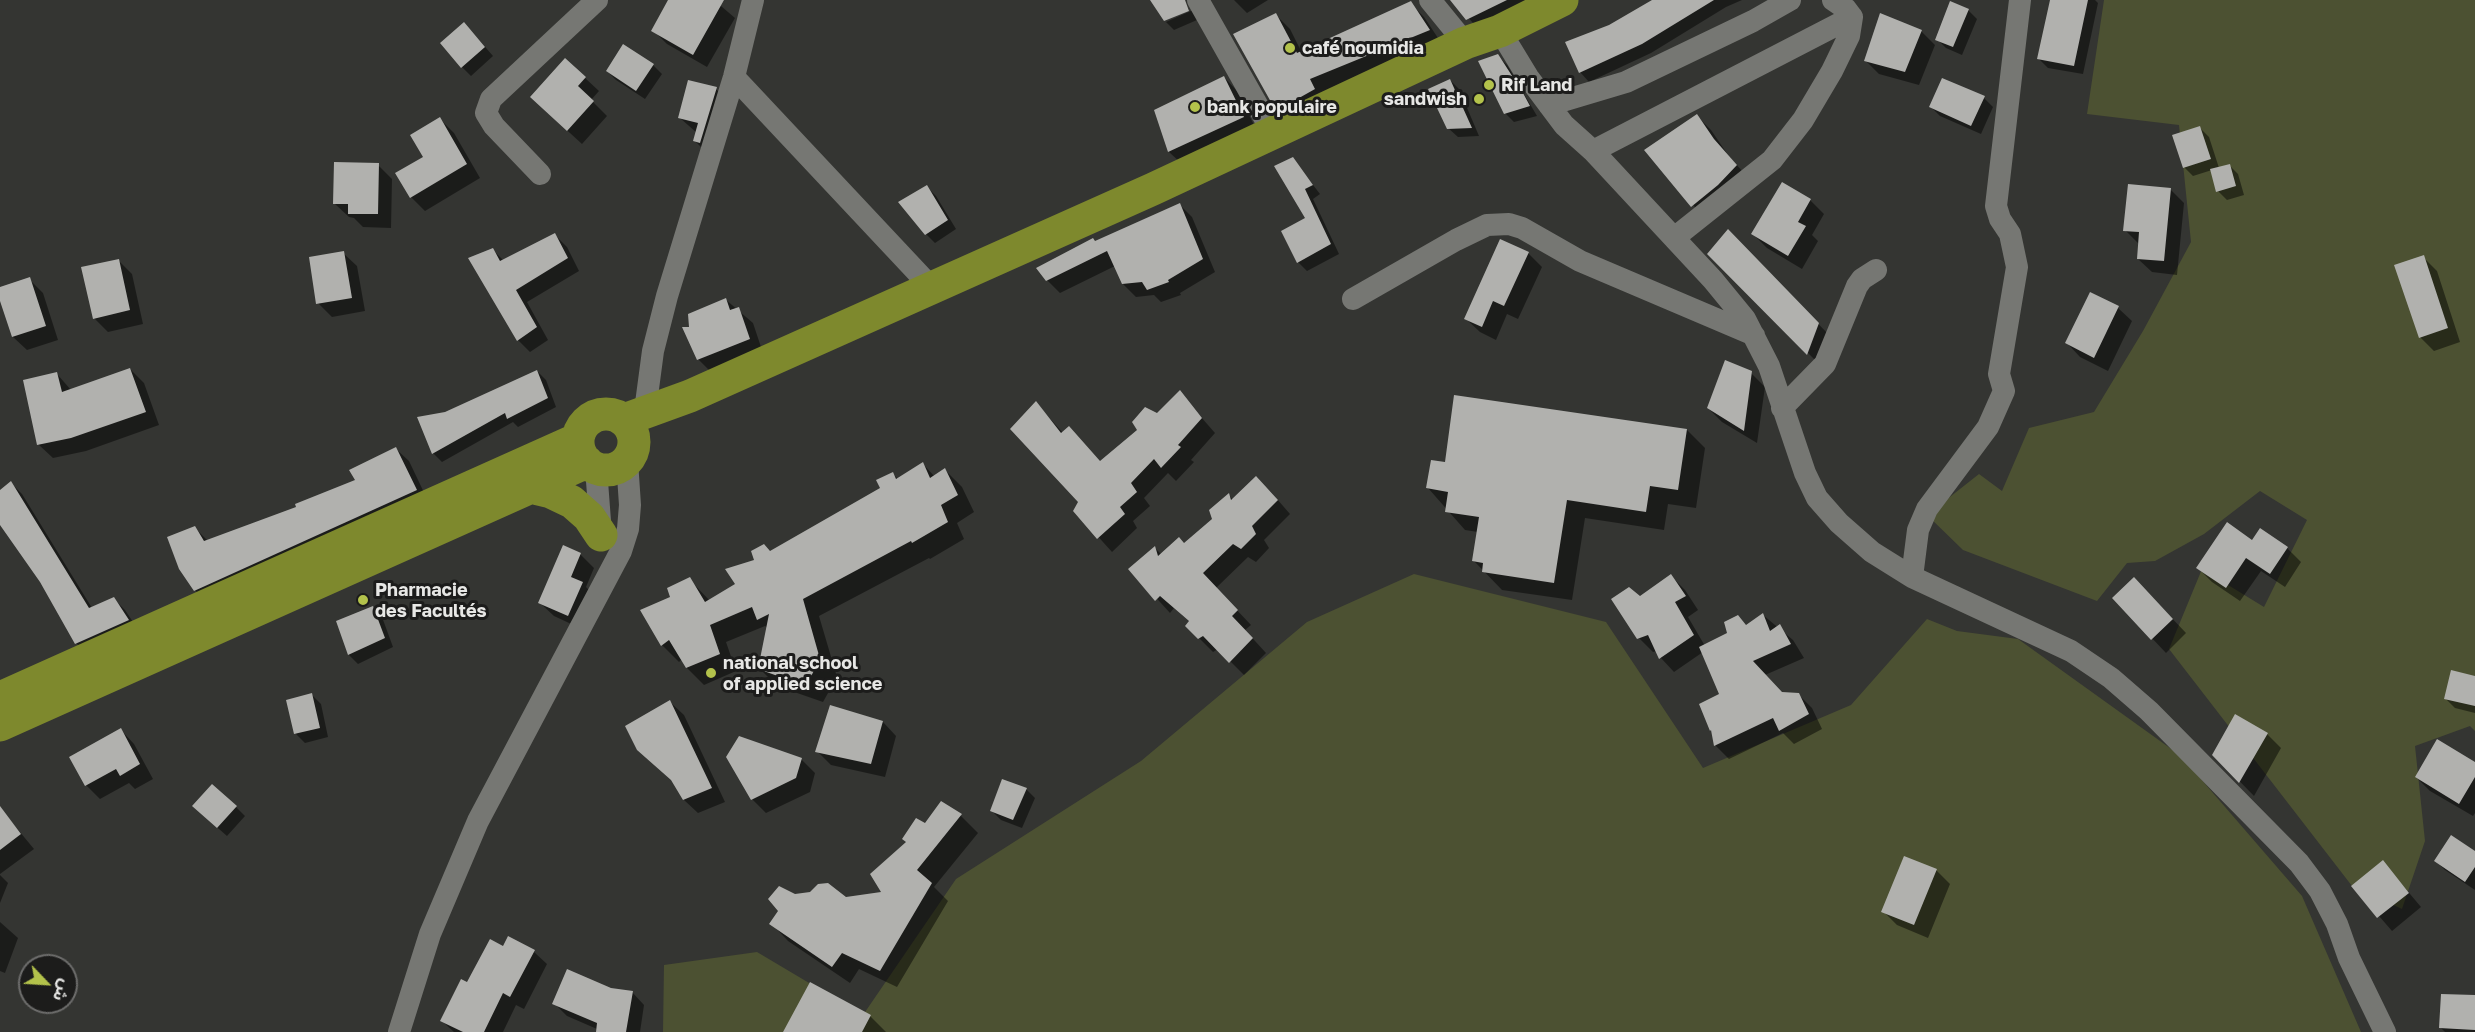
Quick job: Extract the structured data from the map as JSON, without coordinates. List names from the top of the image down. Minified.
{"places":["café noumidia","Rif Land","sandwish","bank populaire","Pharmacie des Facultés","national school of applied science"],"north":"bottom right"}
